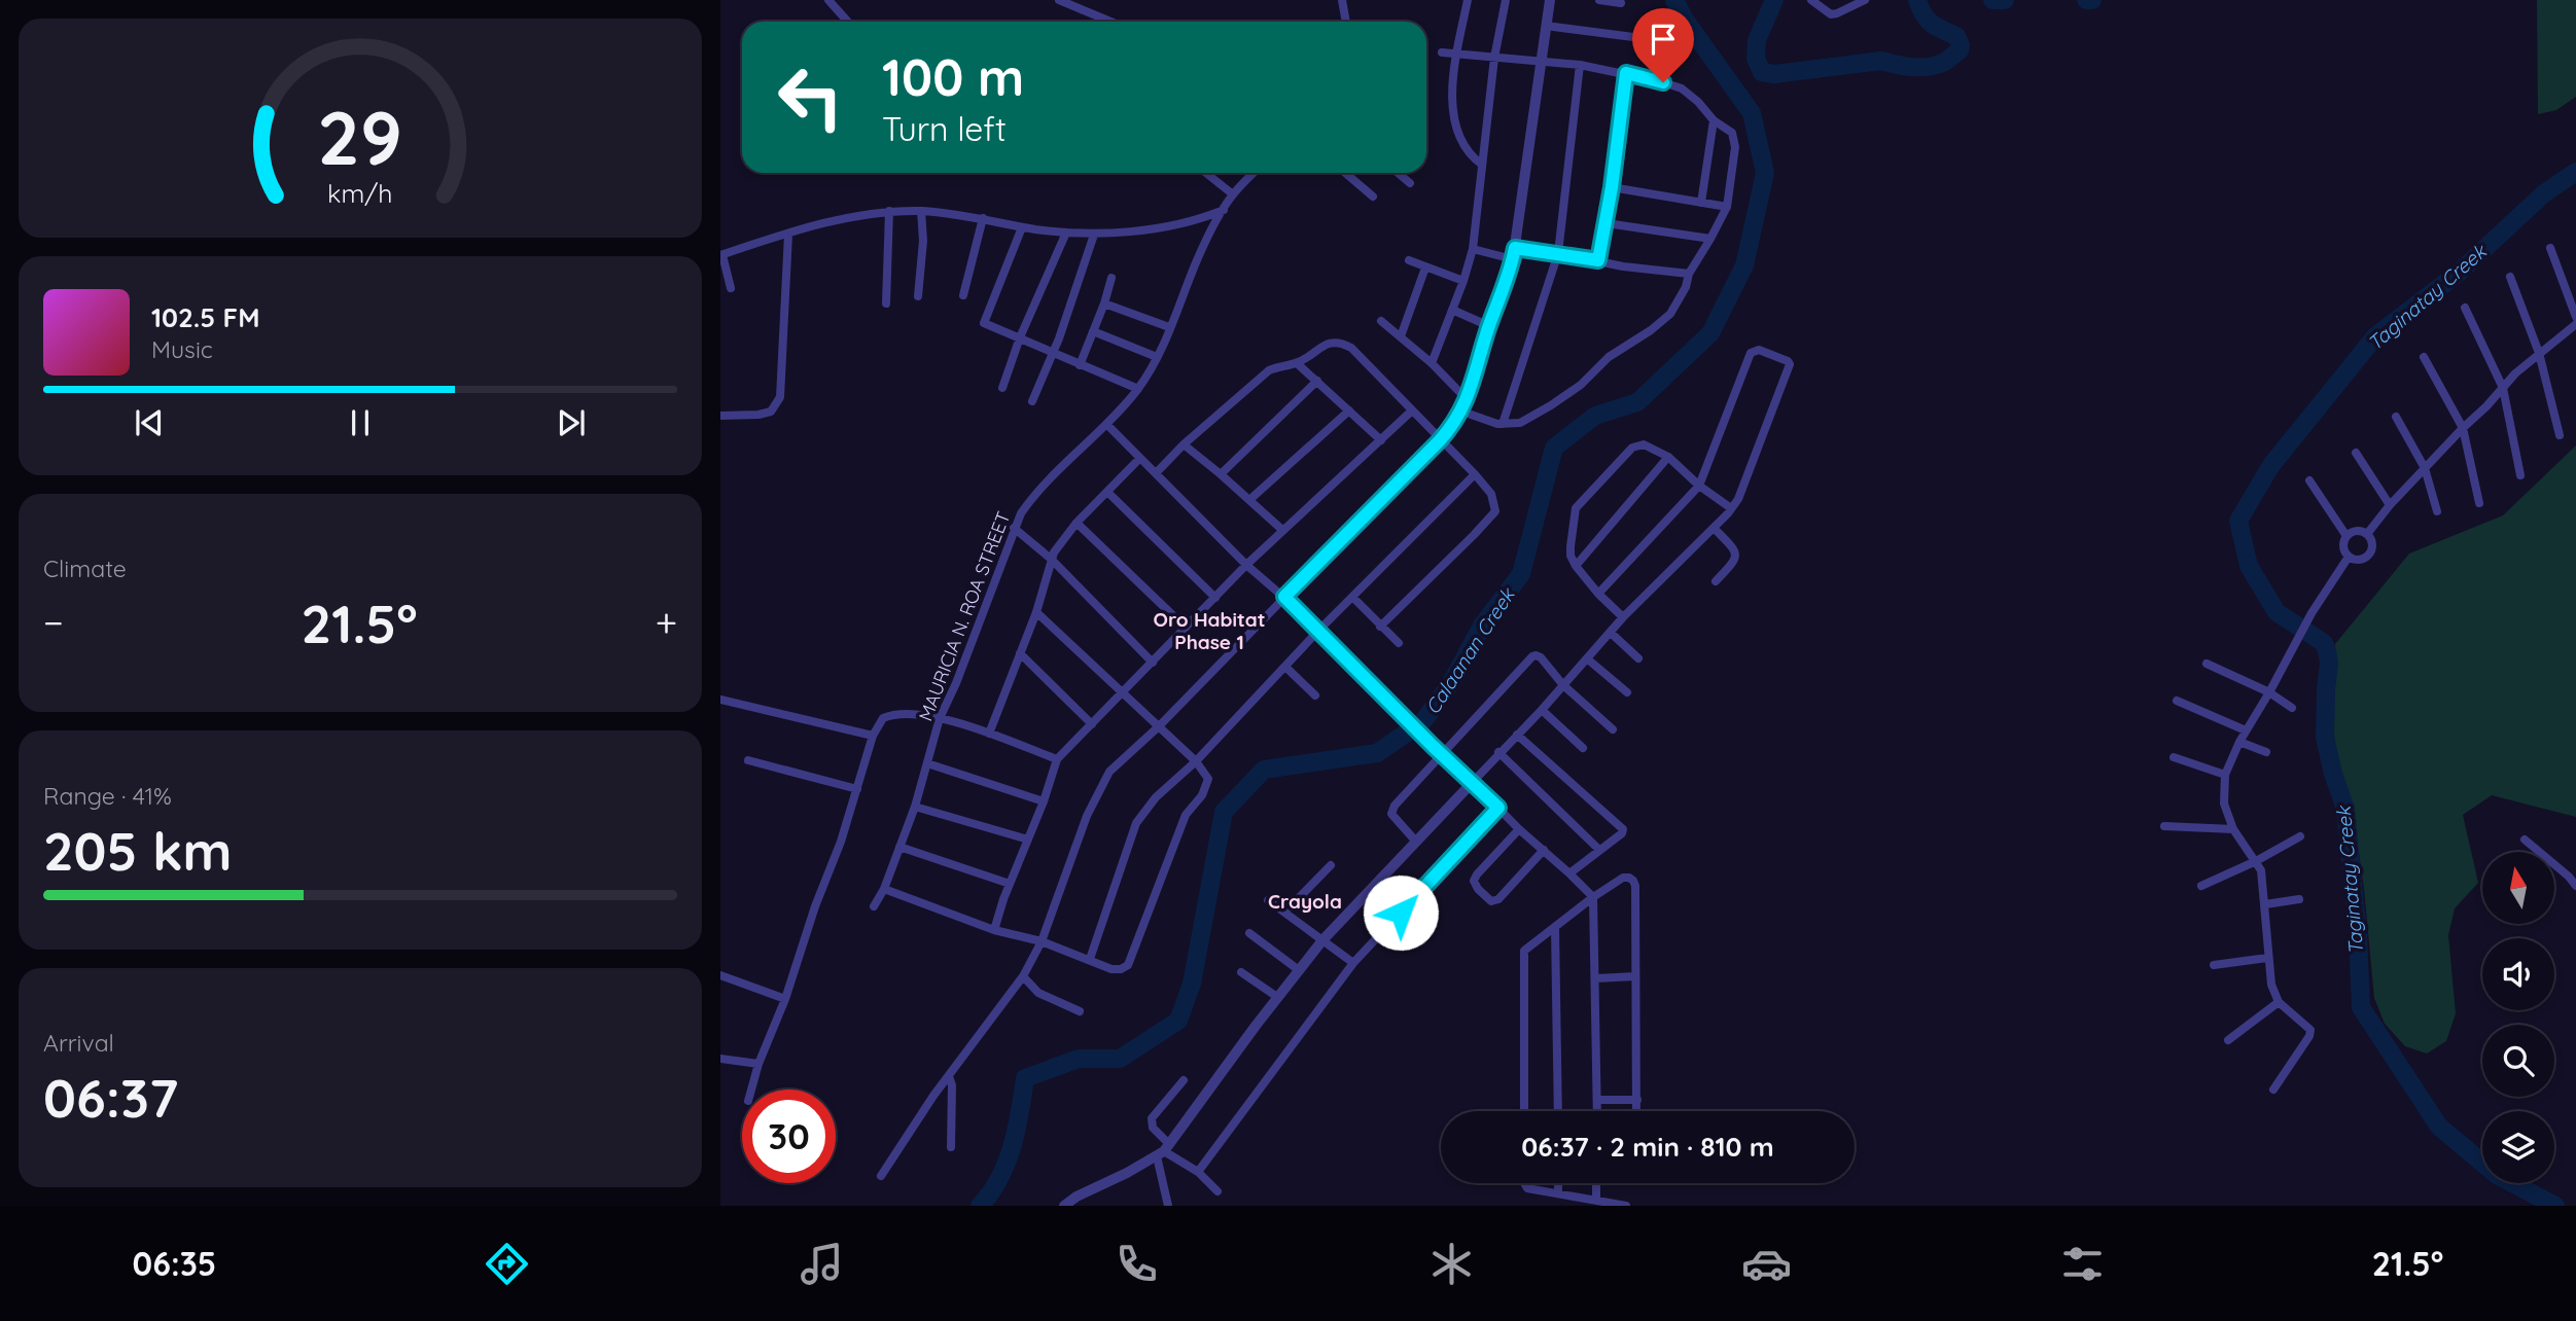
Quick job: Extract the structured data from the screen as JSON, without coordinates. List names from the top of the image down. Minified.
{"streets":{"street":["MAURICIA N. ROA STREET"]},"districts":["Oro Habitat Phase 1","Crayola"],"water":["Taginatay Creek","Calaanan Creek"],"north":"top","page":{"turn":["100 m","Turn left"],"song":["102.5 FM","Music"],"tile":["Climate",["Range · 41%","205 km"],["Arrival","06:37"]],"heat":["−","21.5°","+"],"limit":"30","trip":"06:37 · 2 min · 810 m","tabs":["06:35","21.5°"],"gauge":["29","km/h"]}}
